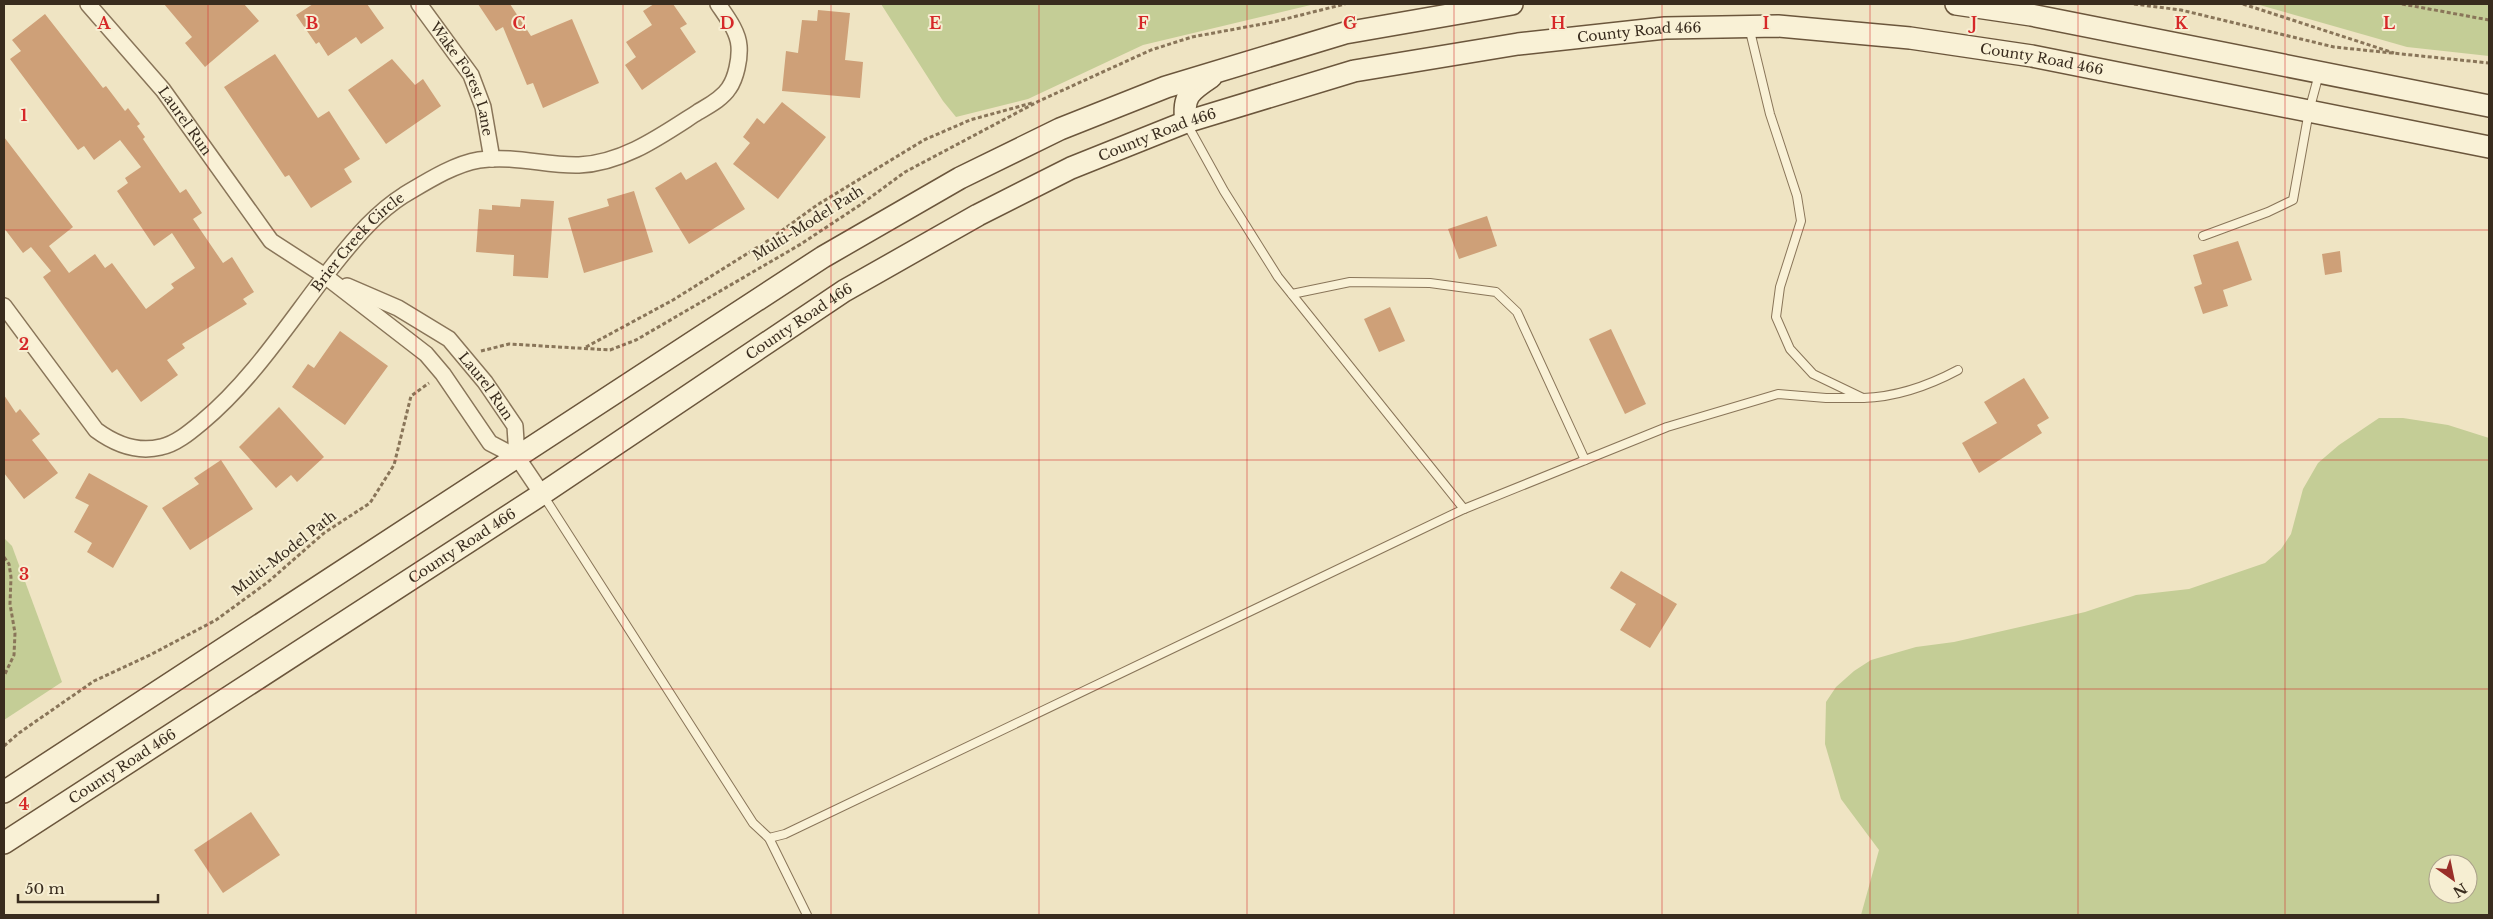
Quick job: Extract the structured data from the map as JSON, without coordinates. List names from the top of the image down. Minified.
{"streets":{"main road":["County Road 466"],"street":["Wake Forest Lane","Laurel Run","Brier Creek Circle"],"path":["Multi-Model Path"]},"crossings":[["Wake Forest Lane","Brier Creek Circle"],["Laurel Run","Multi-Model Path"],["Laurel Run","Brier Creek Circle"]],"scale_bar":"50 m","north":"bottom right","grid":{"columns":["A","B","C","D","E","F","G","H","I","J","K","L"],"rows":["1","2","3","4"]}}
